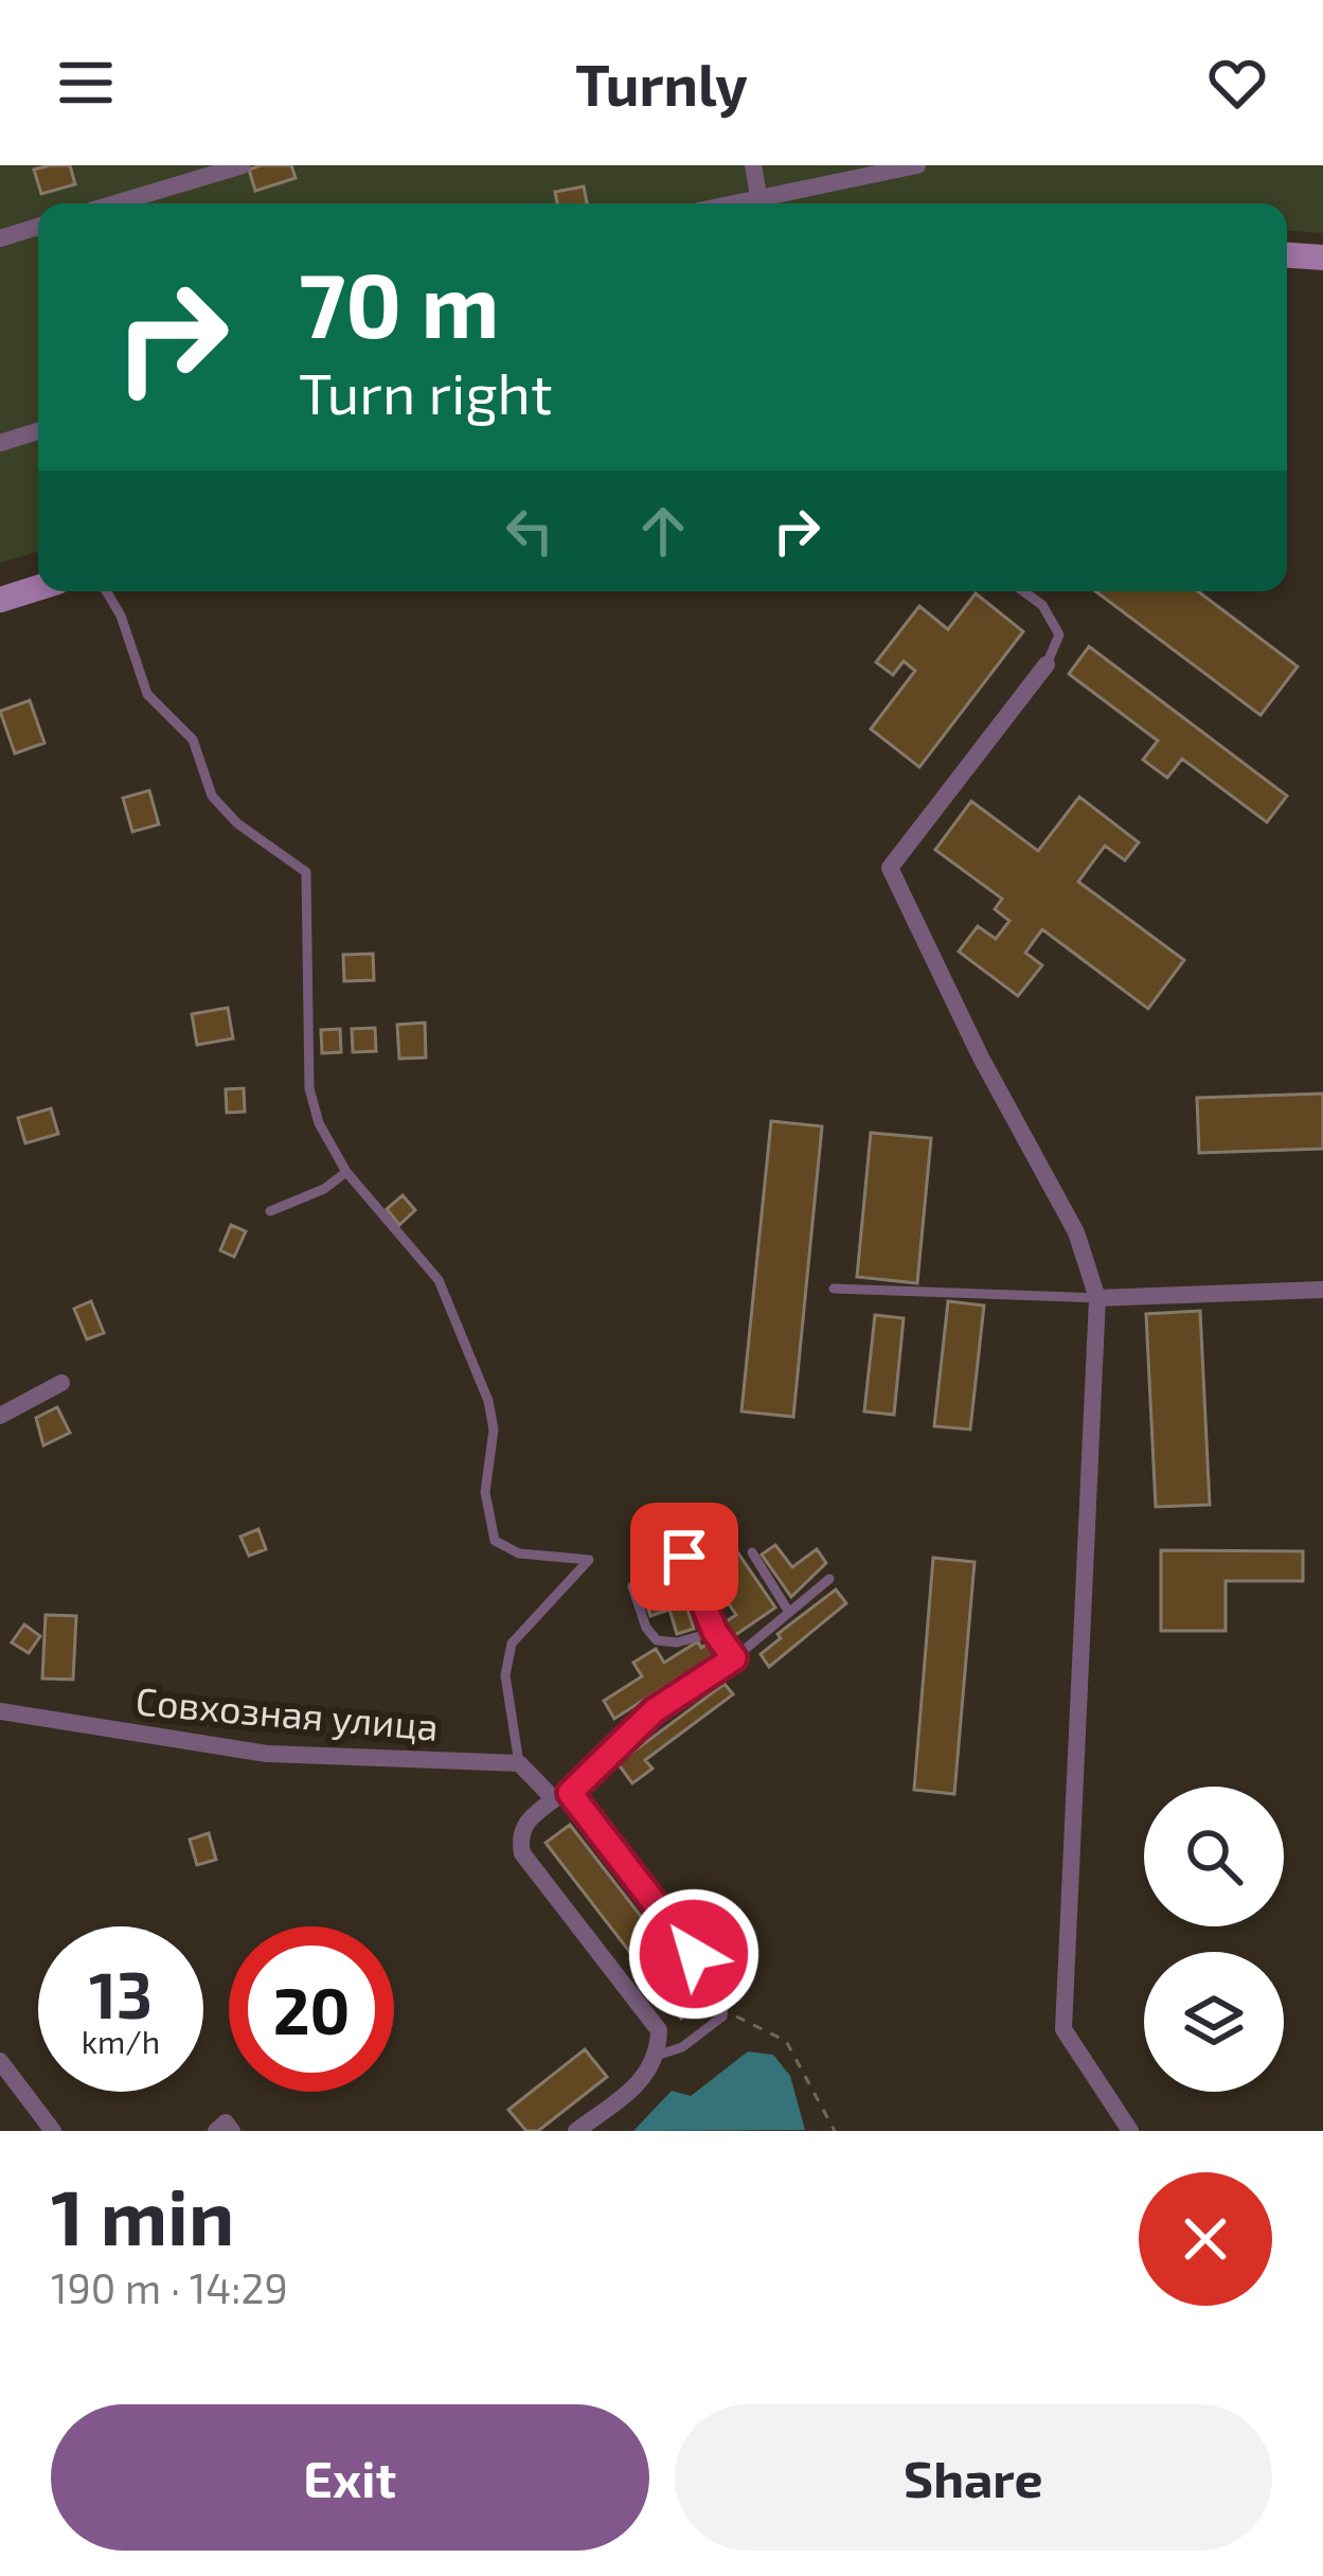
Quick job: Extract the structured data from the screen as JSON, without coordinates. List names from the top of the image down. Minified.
{"streets":{"street":["Совхозная улица"]},"page":{"header":"Turnly","turn":["70 m","Turn right"],"speed":"13 km/h","limit":"20","heading":["1 min","190 m · 14:29"],"buttons":["Exit","Share"]}}
